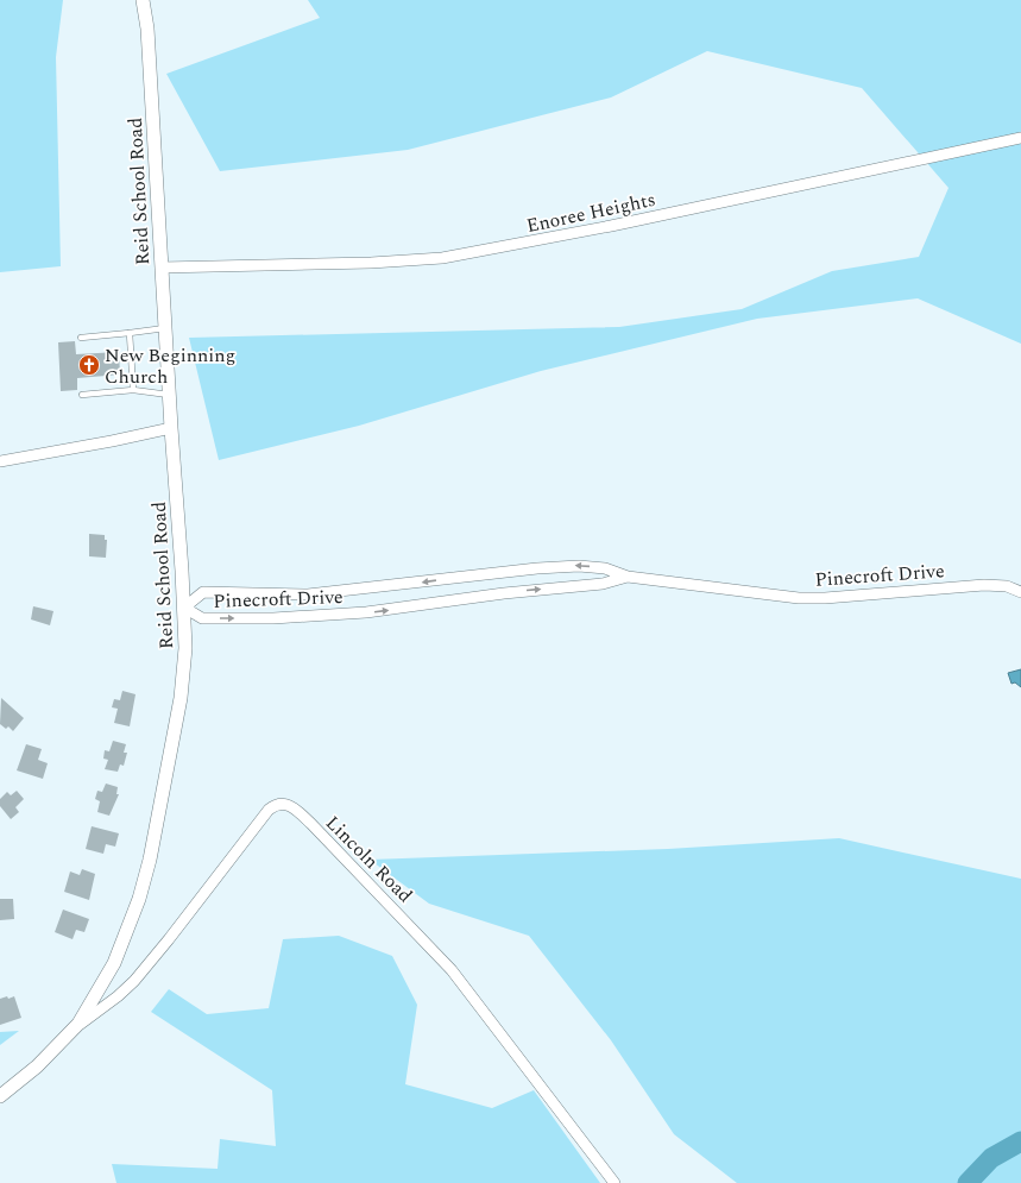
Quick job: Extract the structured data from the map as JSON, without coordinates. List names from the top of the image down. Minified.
{"streets":{"street":["Reid School Road","Enoree Heights","Pinecroft Drive","Lincoln Road"]},"crossings":[["Reid School Road","Enoree Heights"],["Reid School Road","Pinecroft Drive"],["Reid School Road","Lincoln Road"]],"places":{"church":["New Beginning Church"]}}
